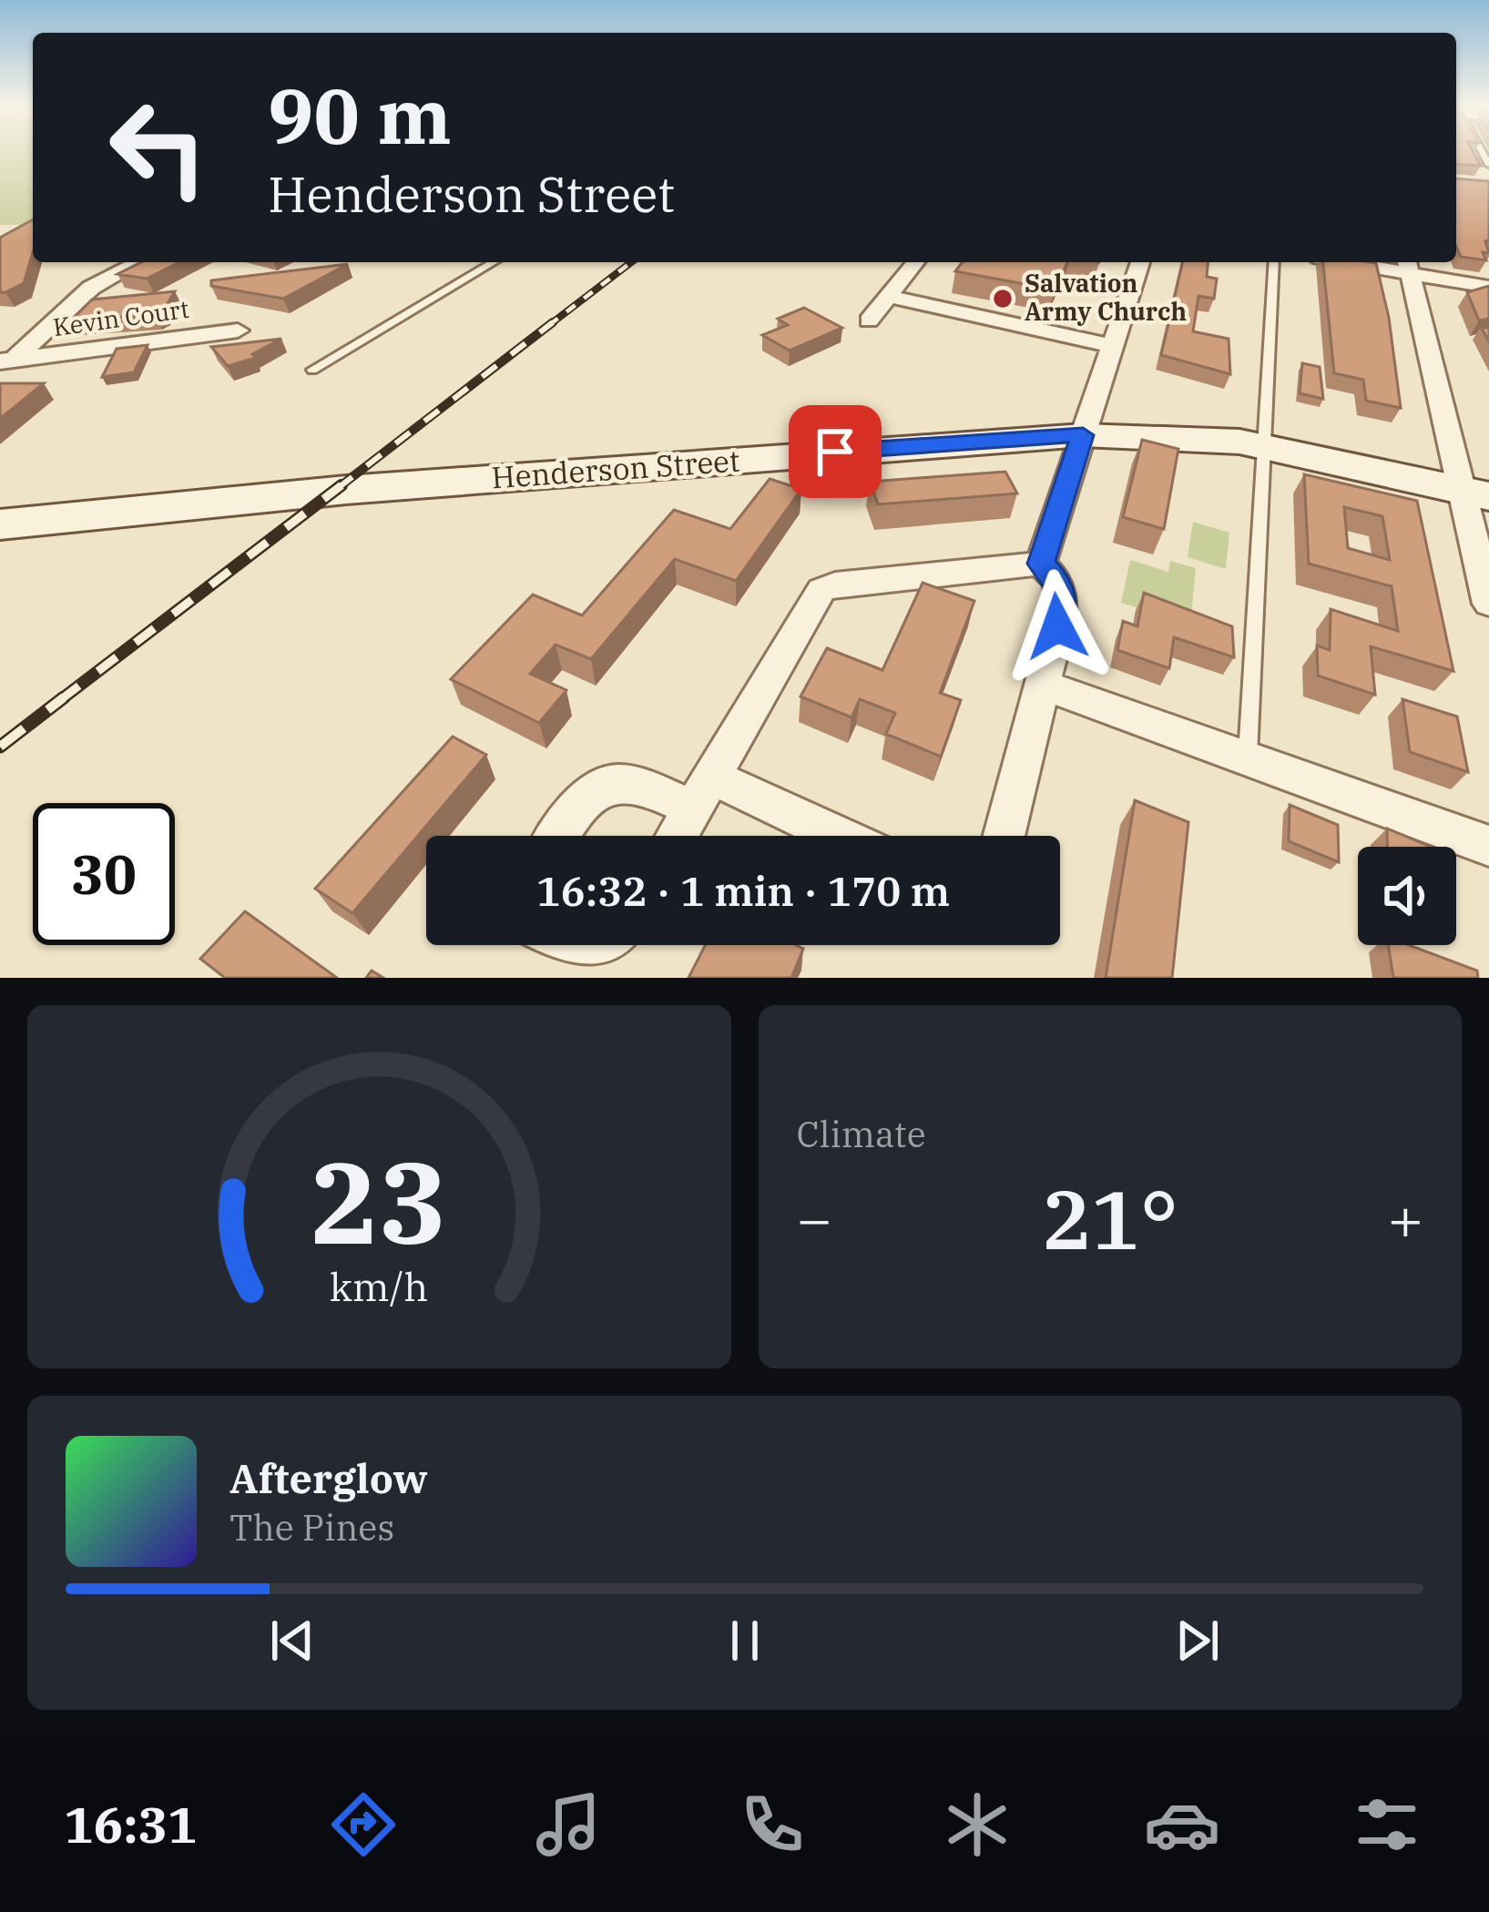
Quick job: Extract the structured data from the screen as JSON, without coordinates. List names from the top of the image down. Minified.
{"streets":{"main road":["Henderson Street"],"street":["Kevin Court"]},"places":["Salvation Army Church"],"page":{"turn":["90 m","Henderson Street"],"limit":"30","trip":"16:32 · 1 min · 170 m","tile":"Climate","heat":["−","21°","+"],"song":["Afterglow","The Pines"],"tabs":"16:31","gauge":["23","km/h"]}}
